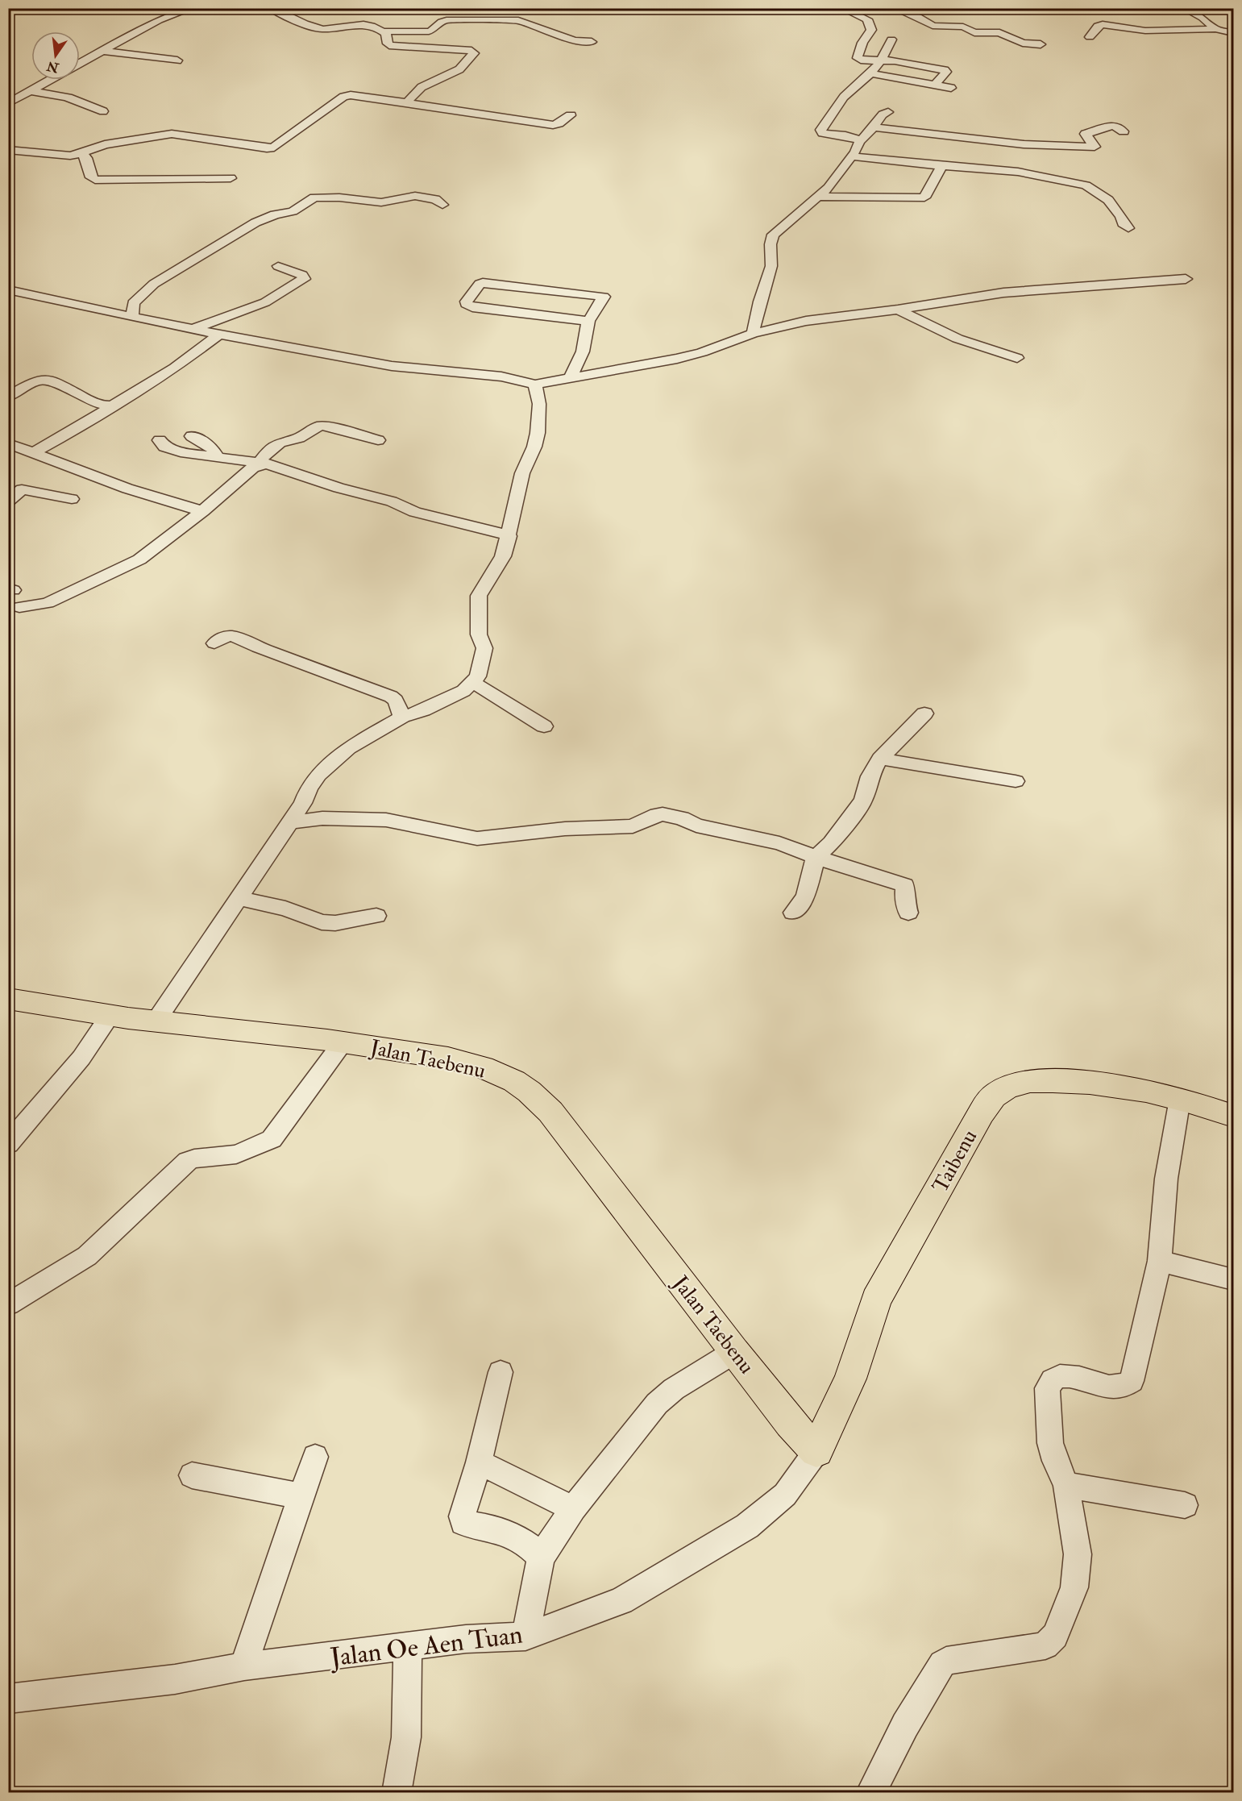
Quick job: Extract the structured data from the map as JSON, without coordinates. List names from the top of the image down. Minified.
{"streets":{"main road":["Jalan Taebenu","Taibenu"],"street":["Jalan Oe Aen Tuan"]},"crossings":[["Jalan Taebenu","Taibenu"],["Jalan Taebenu","Jalan Oe Aen Tuan"],["Taibenu","Jalan Oe Aen Tuan"]],"north":"bottom"}
